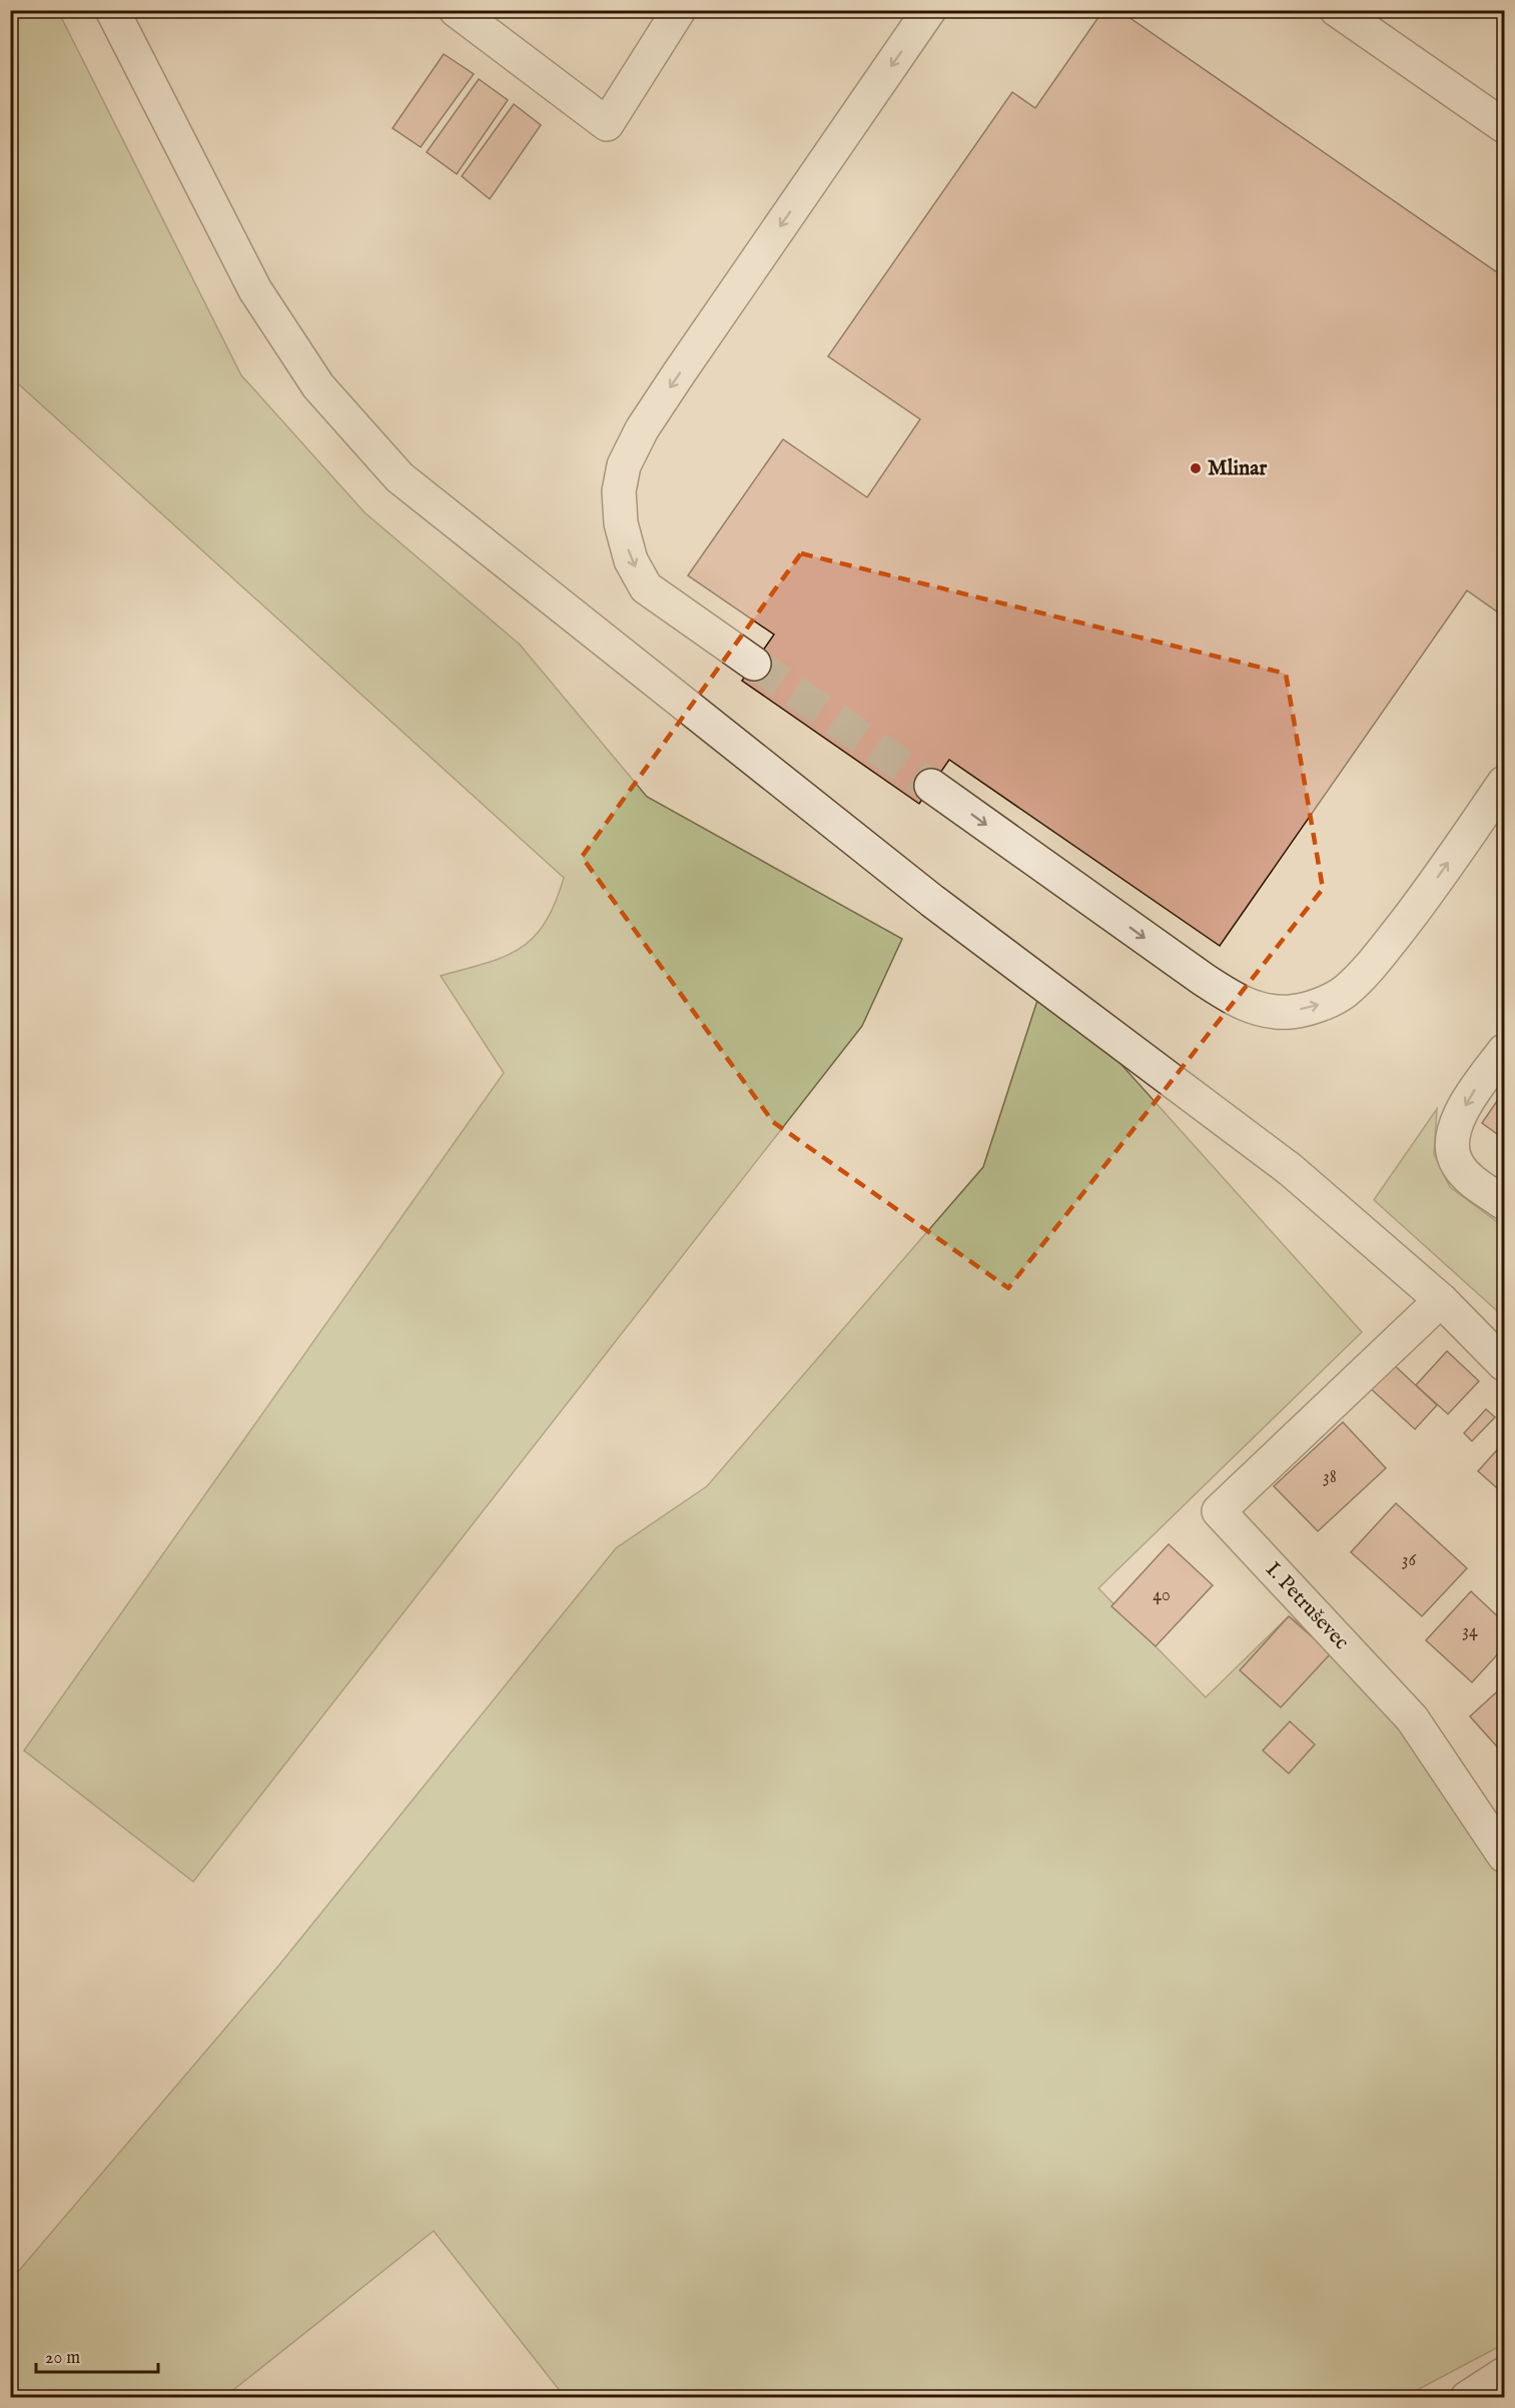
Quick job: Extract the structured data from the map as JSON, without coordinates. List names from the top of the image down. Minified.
{"streets":{"street":["I. Petruševec"]},"places":["Mlinar"],"house_numbers":["38","36","40","34"],"scale_bar":"20 m"}
